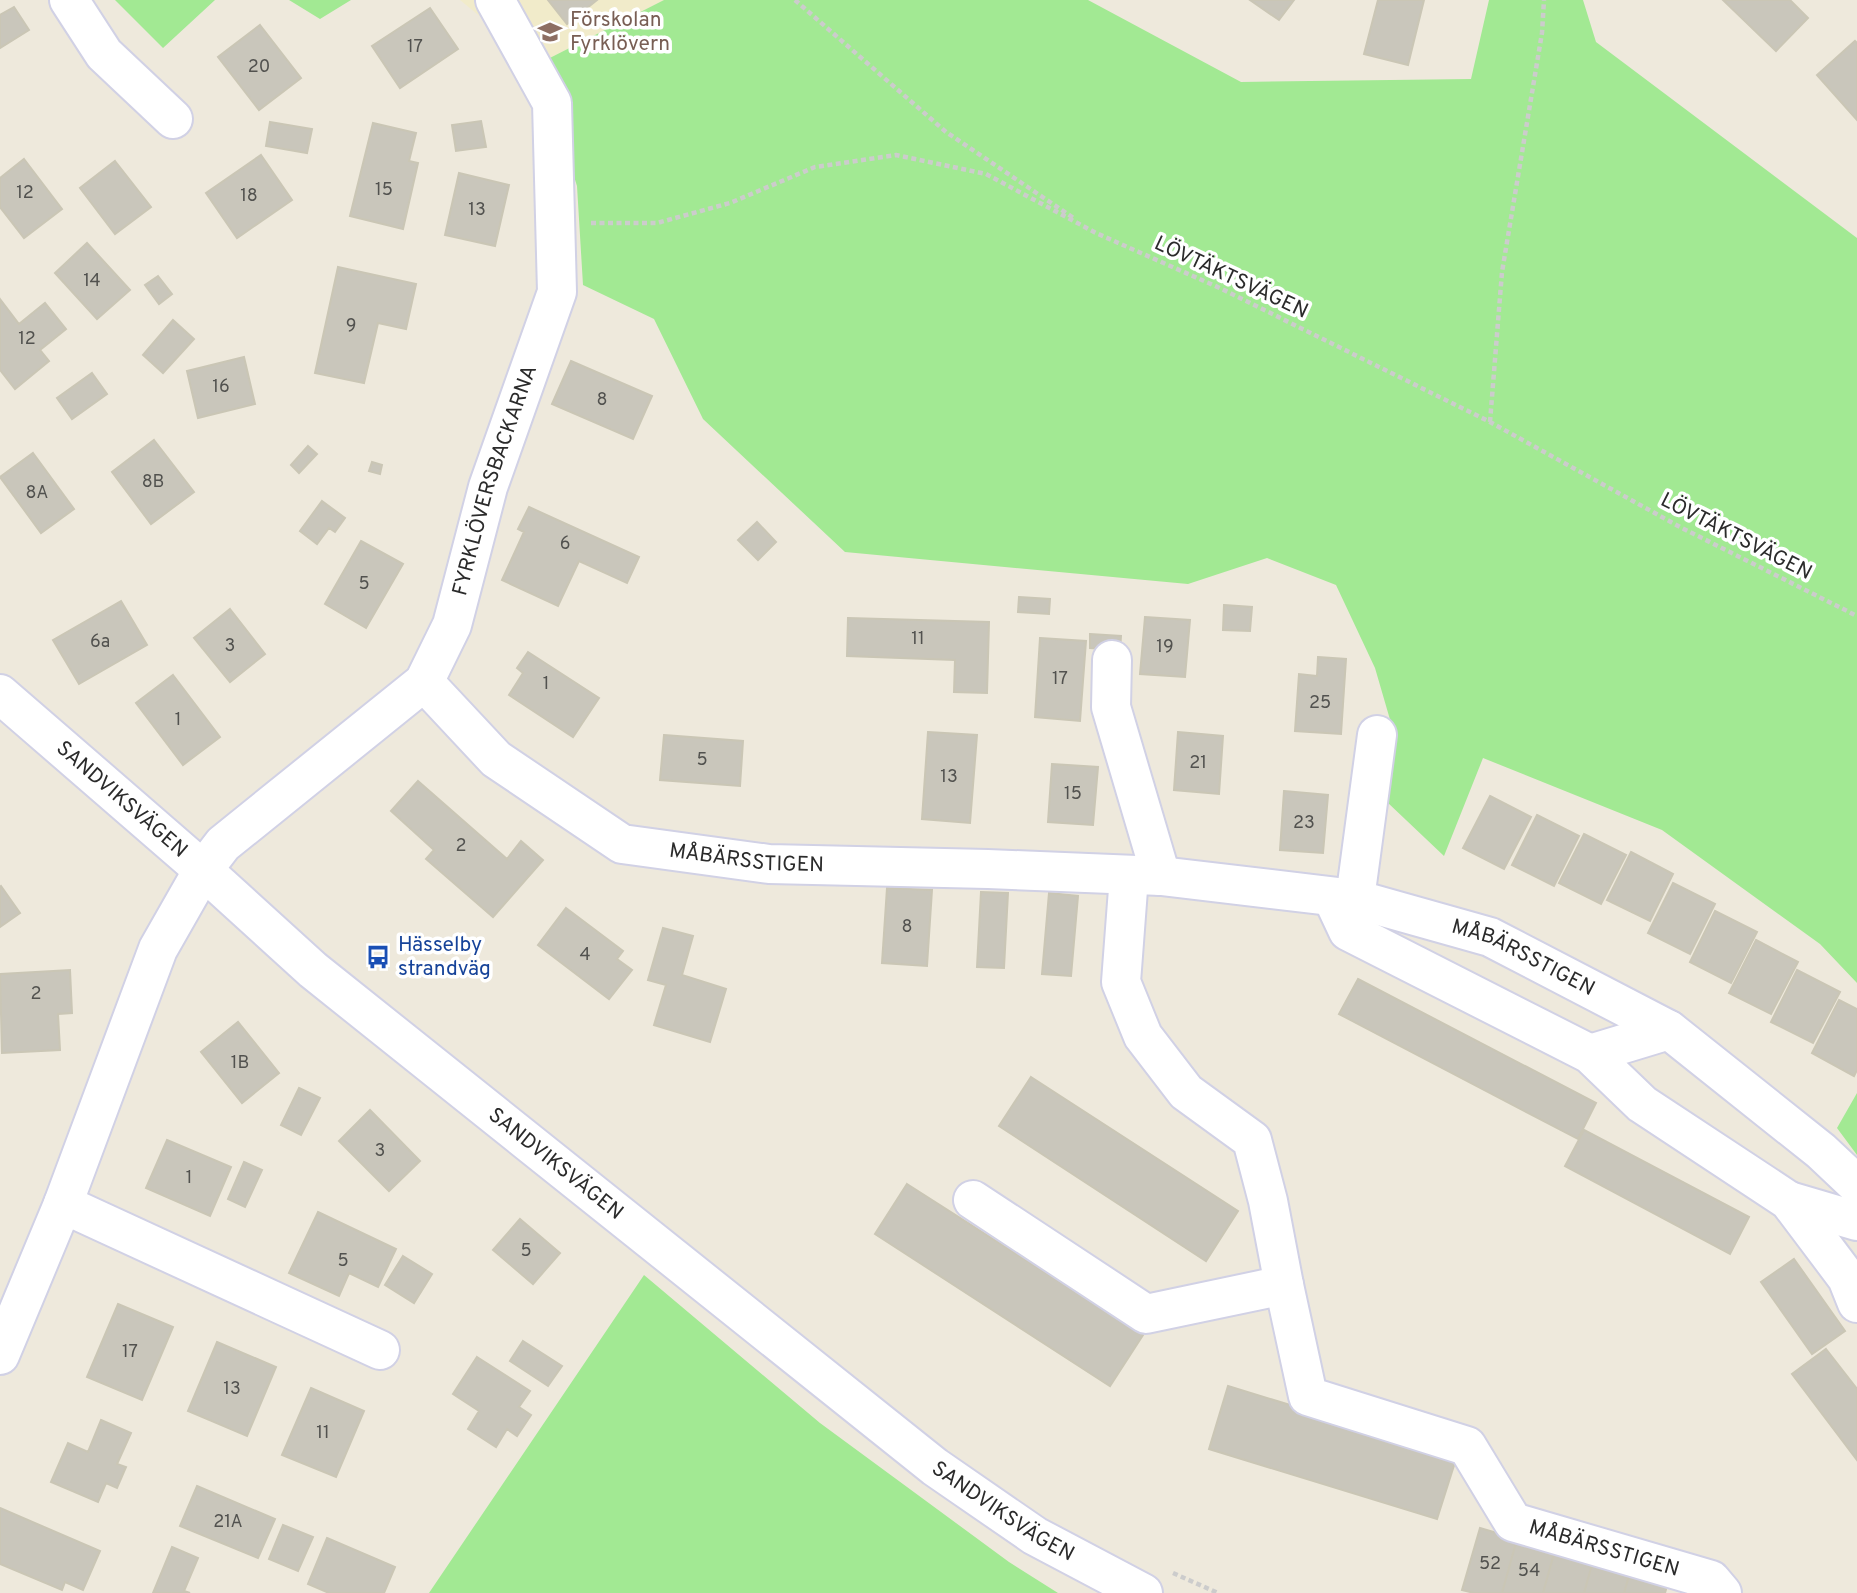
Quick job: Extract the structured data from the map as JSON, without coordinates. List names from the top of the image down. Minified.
{"streets":{"street":["FYRKLÖVERSBACKARNA","SANDVIKSVÄGEN","MÅBÄRSSTIGEN"],"path":["LÖVTÄKTSVÄGEN"]},"crossings":[["LÖVTÄKTSVÄGEN","FYRKLÖVERSBACKARNA"],["FYRKLÖVERSBACKARNA","SANDVIKSVÄGEN"],["FYRKLÖVERSBACKARNA","MÅBÄRSSTIGEN"]],"places":{"school or university":["Förskolan Fyrklövern"],"bus stop":["Hässelby strandväg"]},"house_numbers":["17","20","15","12","18","13","14","9","12","16","8","8B","8A","6","5","11","6a","3","19","17","1","25","1","5","21","13","15","23","2","8","4","2","1B","3","1","5","5","17","13","11","21A","52","54"]}
